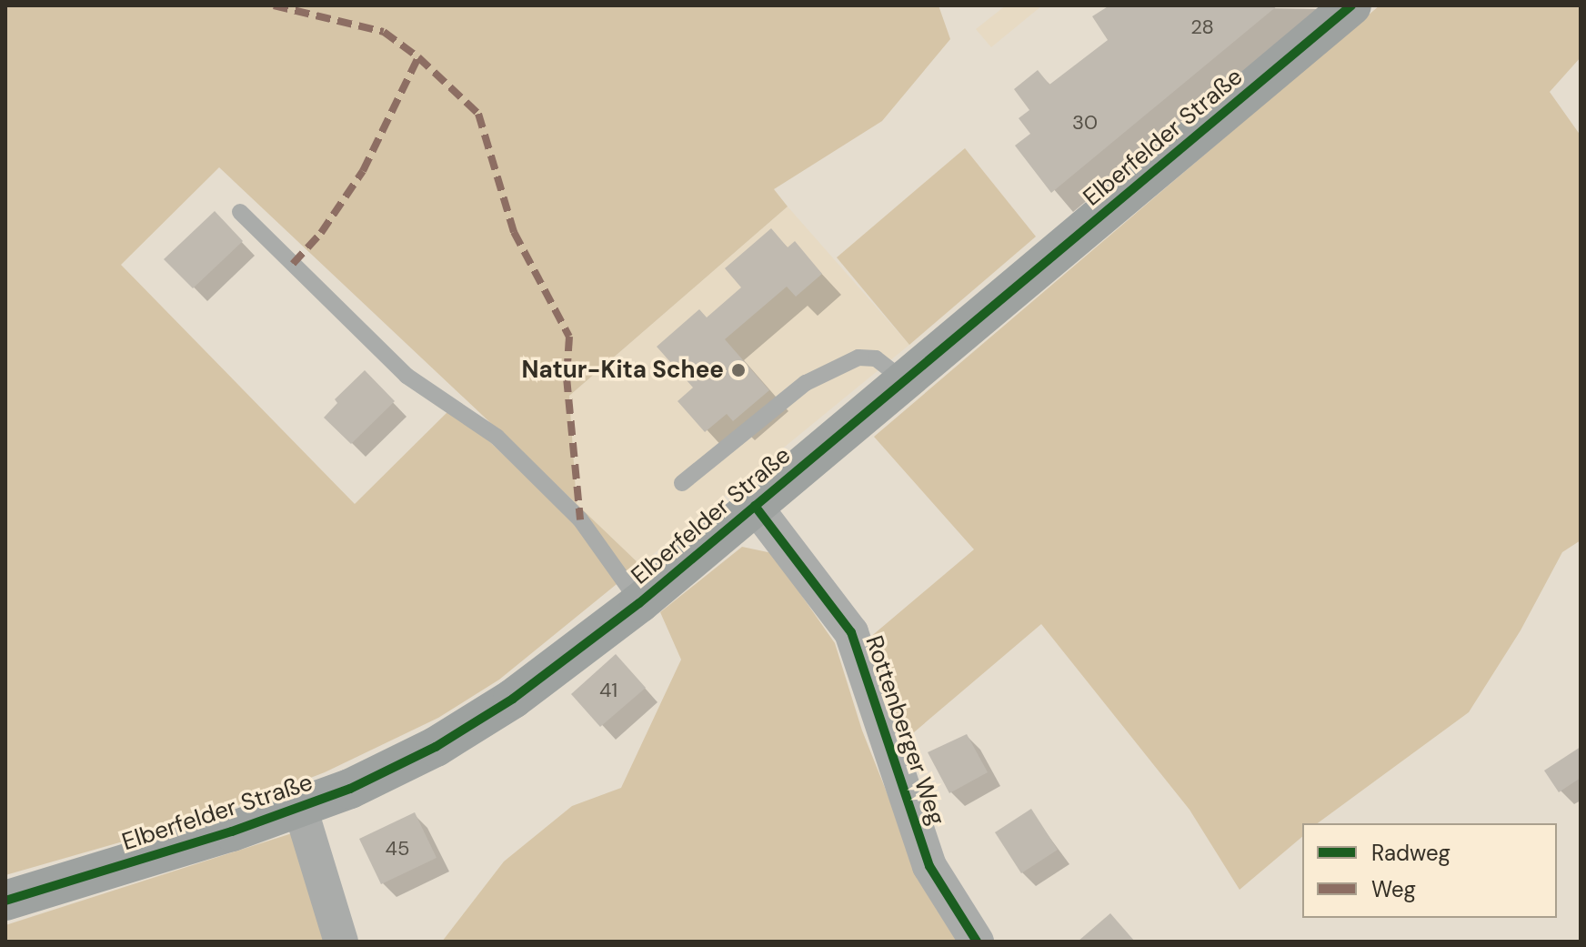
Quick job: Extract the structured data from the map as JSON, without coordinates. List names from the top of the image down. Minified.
{"streets":{"main road":["Elberfelder Straße"],"street":["Rottenberger Weg"]},"crossings":[["Elberfelder Straße","Rottenberger Weg"]],"places":["Natur-Kita Schee"],"house_numbers":["28","30","41","45"],"legend":["Radweg","Weg"]}
